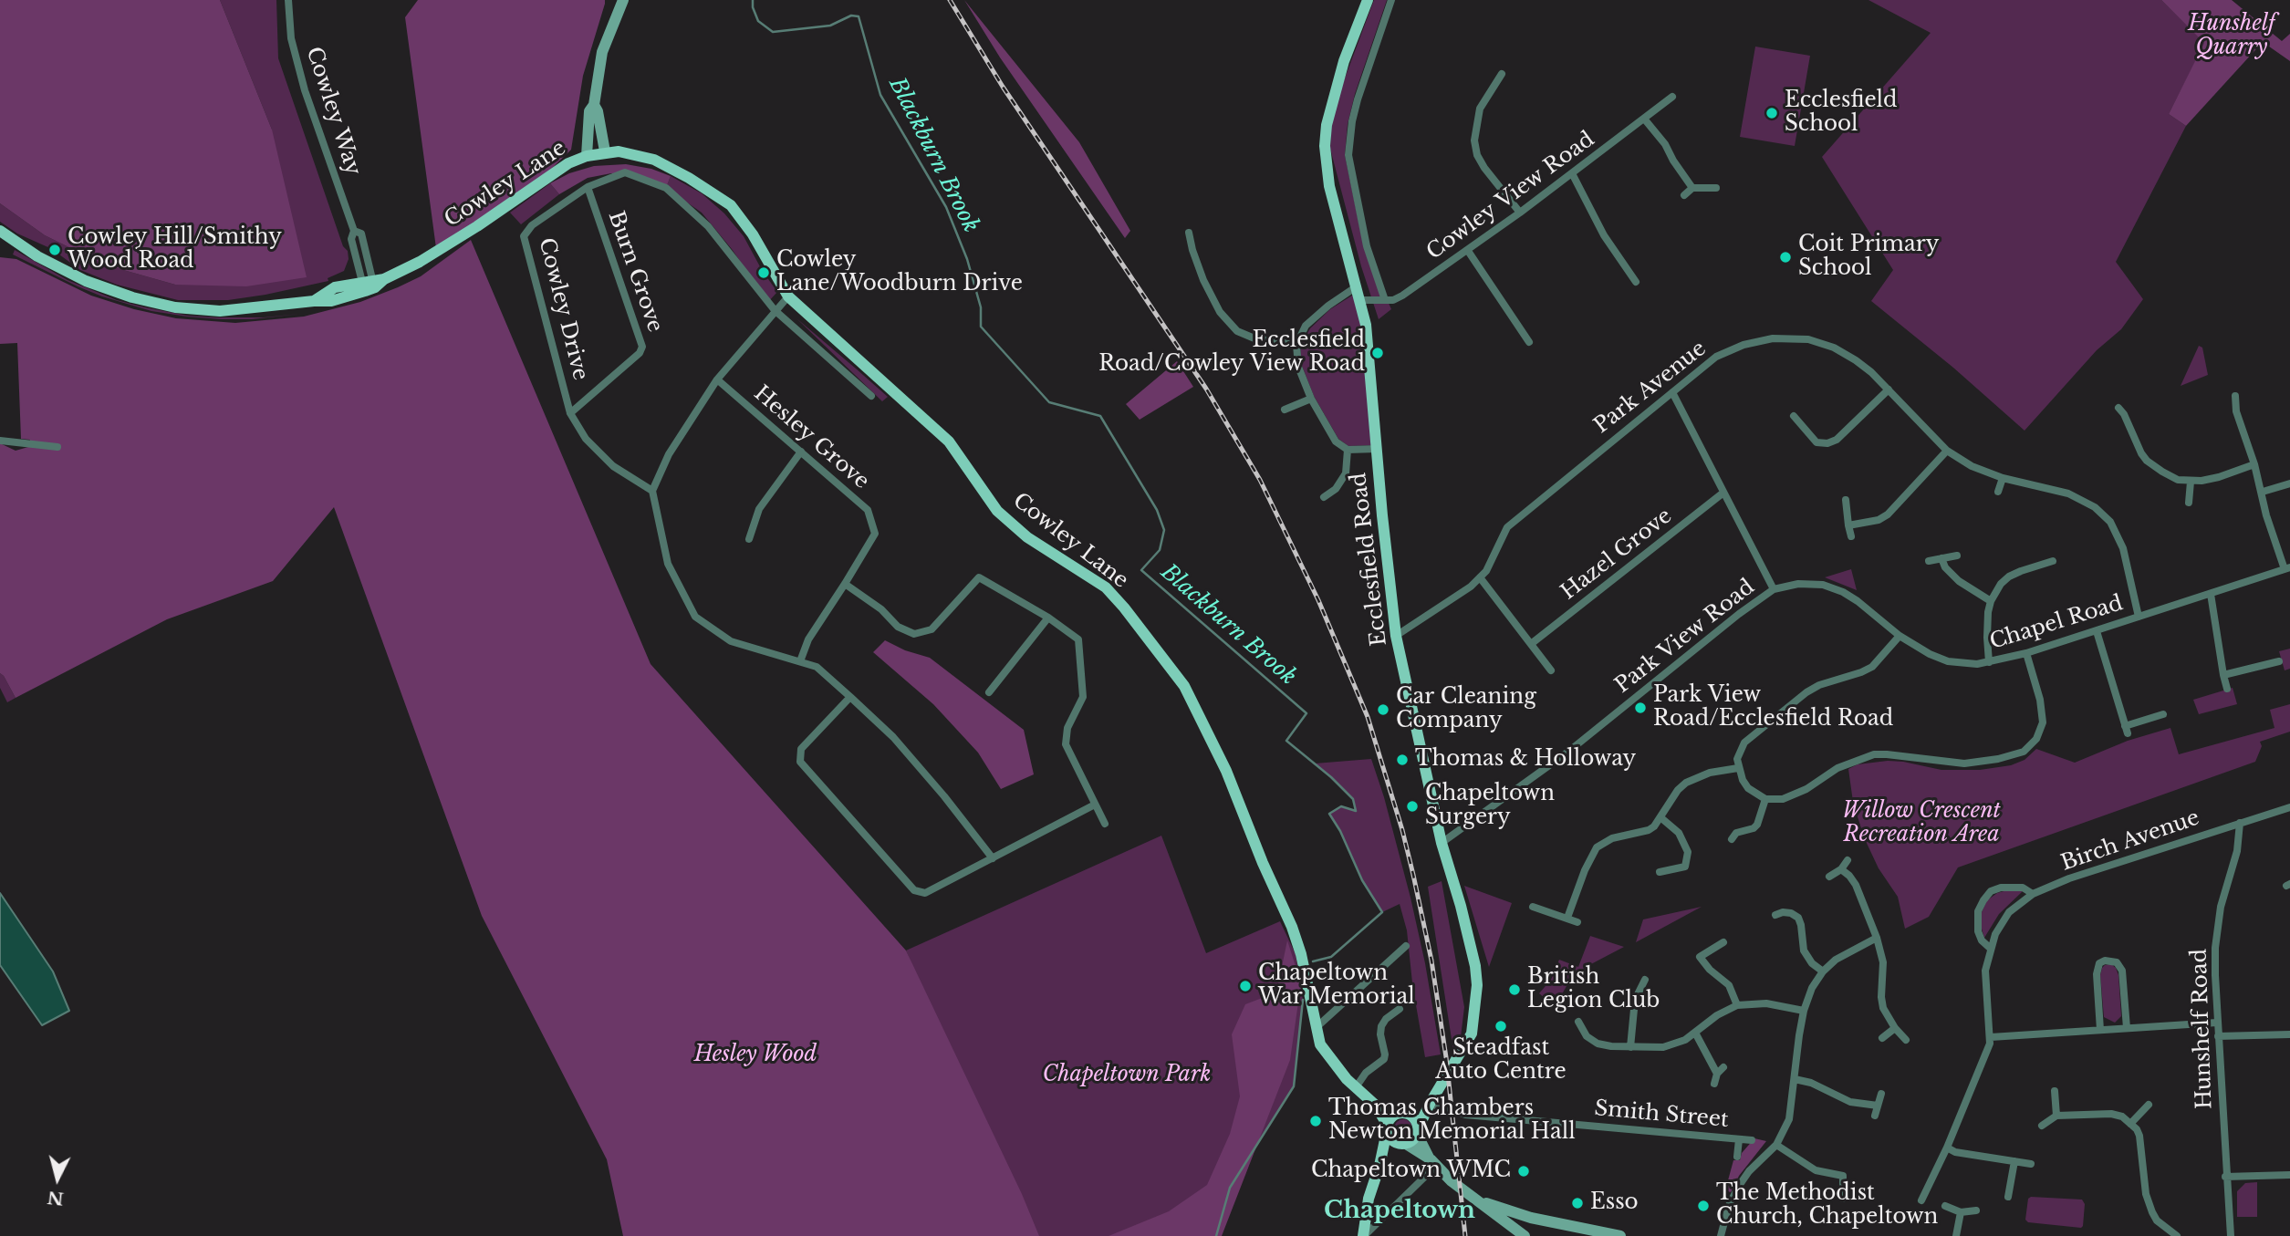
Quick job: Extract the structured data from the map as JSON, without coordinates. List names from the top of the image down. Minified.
{"streets":{"main road":["Cowley Lane","Ecclesfield Road"],"street":["Cowley Way","Cowley View Road","Burn Grove","Cowley Drive","Park Avenue","Hesley Grove","Hazel Grove","Chapel Road","Park View Road","Birch Avenue","Hunshelf Road","Smith Street"]},"crossings":[["Cowley Way","Cowley Lane"],["Cowley Lane","Ecclesfield Road"],["Cowley View Road","Ecclesfield Road"],["Burn Grove","Cowley Drive"],["Park Avenue","Ecclesfield Road"],["Park Avenue","Chapel Road"],["Park Avenue","Park View Road"],["Hazel Grove","Park View Road"],["Ecclesfield Road","Park View Road"],["Ecclesfield Road","Smith Street"],["Chapel Road","Park View Road"],["Birch Avenue","Hunshelf Road"]],"districts":["Chapeltown"],"water":["Blackburn Brook"],"parks":["Hunshelf Quarry","Willow Crescent Recreation Area","Hesley Wood","Chapeltown Park"],"places":["Ecclesfield School","Cowley Hill/Smithy Wood Road","Coit Primary School","Cowley Lane/Woodburn Drive","Ecclesfield Road/Cowley View Road","Park View Road/Ecclesfield Road","Car Cleaning Company","Thomas & Holloway","Chapeltown Surgery","Chapeltown War Memorial","British Legion Club","Steadfast Auto Centre","Thomas Chambers Newton Memorial Hall","Chapeltown WMC","Esso","The Methodist Church, Chapeltown"],"north":"bottom"}
